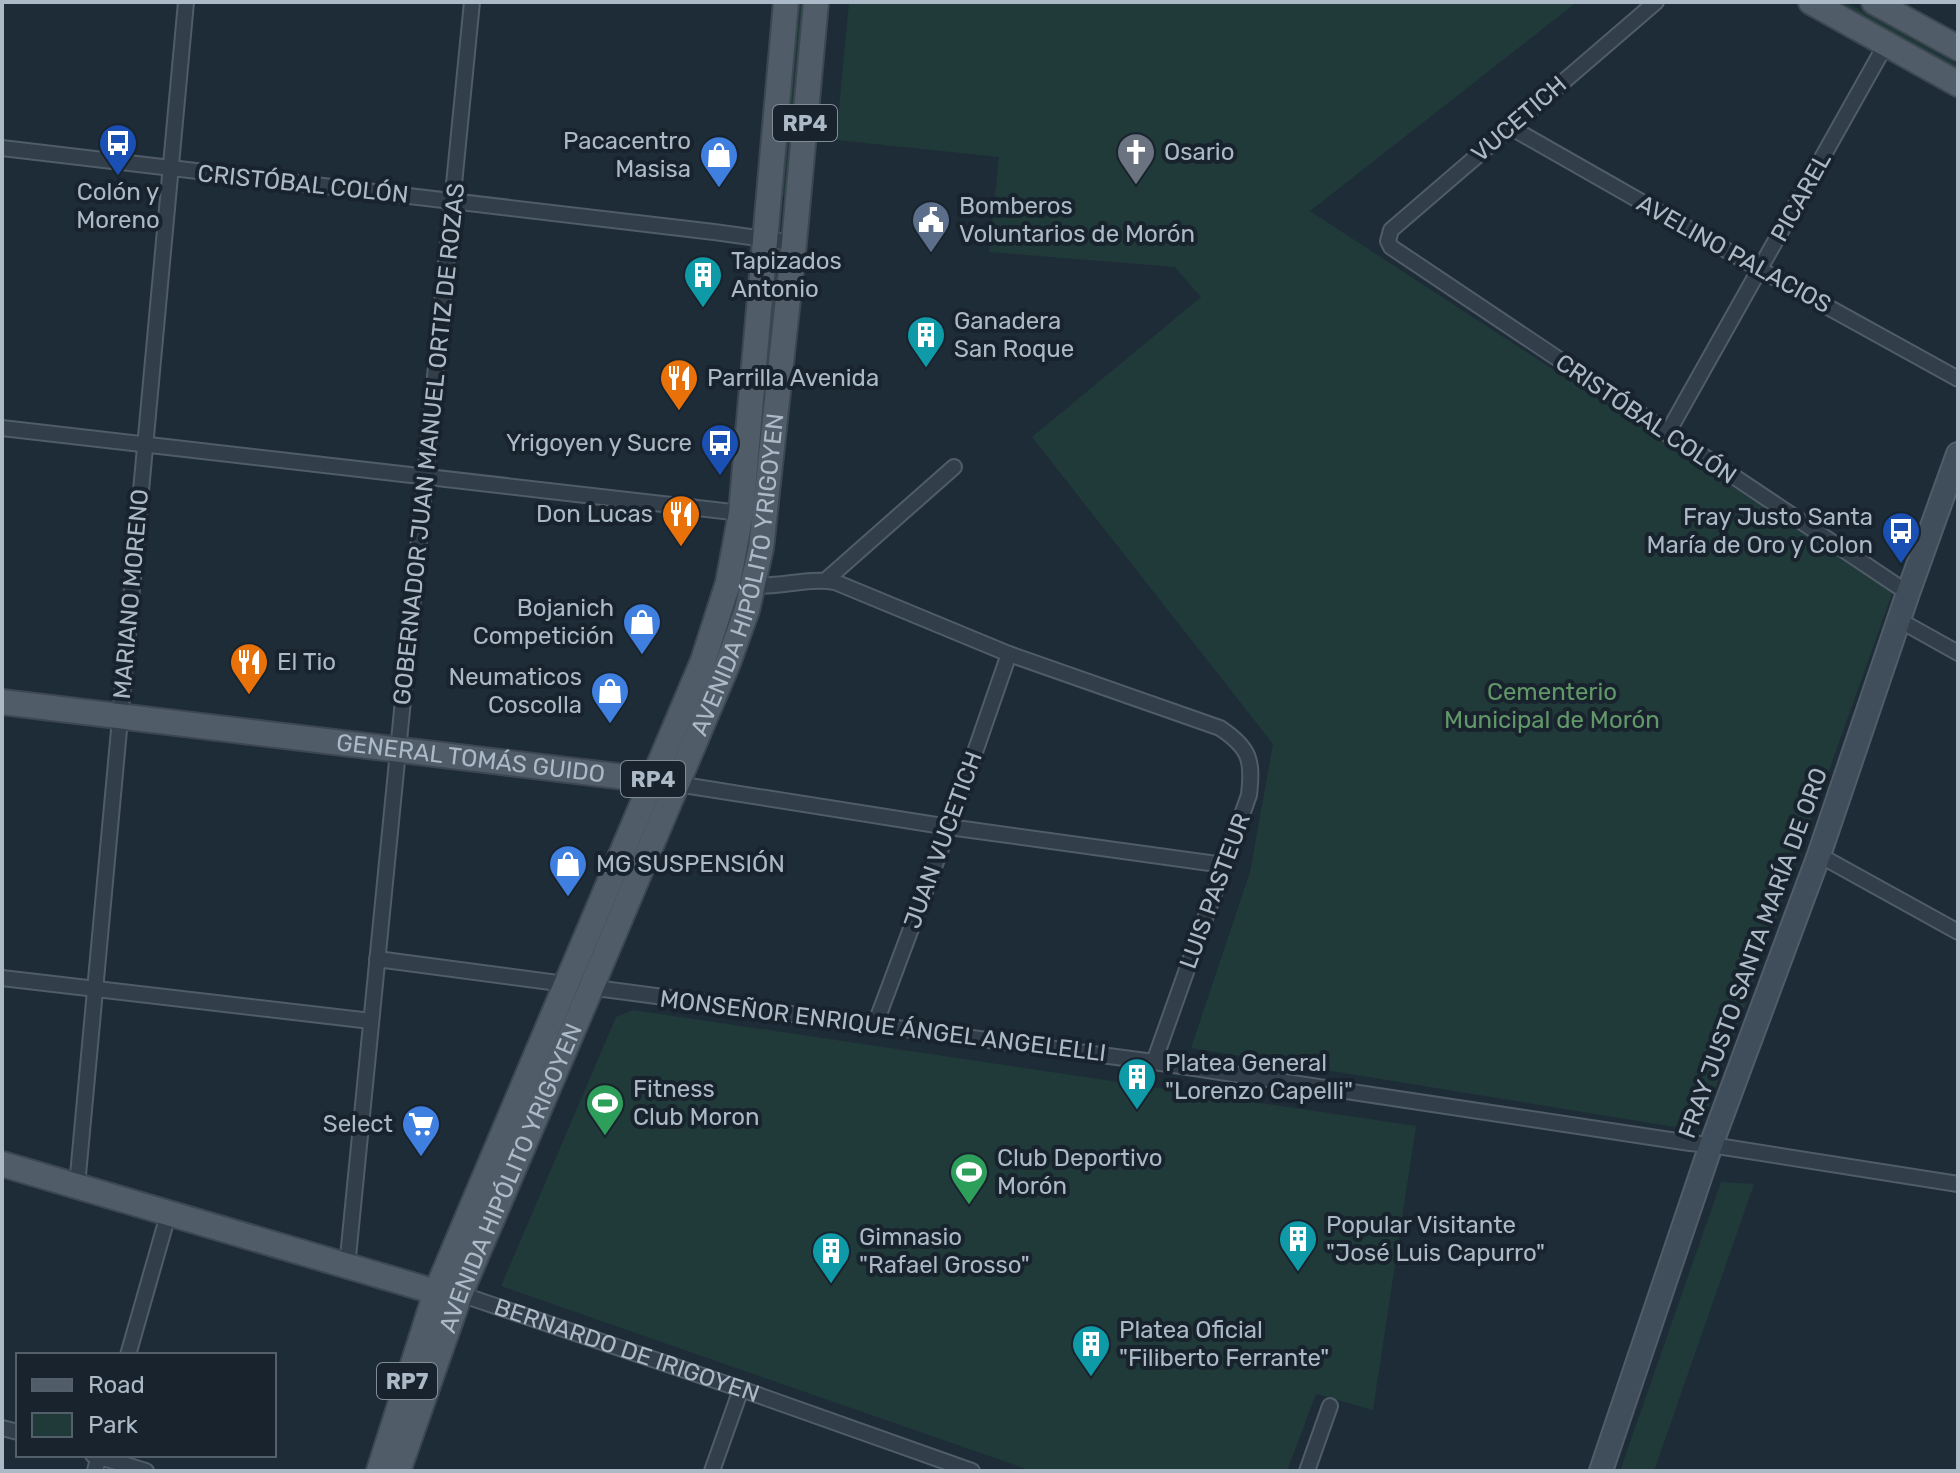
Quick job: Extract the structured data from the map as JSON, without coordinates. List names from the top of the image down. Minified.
{"streets":{"main road":["RP4","AVENIDA HIPÓLITO YRIGOYEN","GENERAL TOMÁS GUIDO","BERNARDO DE IRIGOYEN","RP7"],"street":["VUCETICH","CRISTÓBAL COLÓN","PICAREL","AVELINO PALACIOS","GOBERNADOR JUAN MANUEL ORTIZ DE ROZAS","MARIANO MORENO","JUAN VUCETICH","LUIS PASTEUR","FRAY JUSTO SANTA MARÍA DE ORO","MONSEÑOR ENRIQUE ÁNGEL ANGELELLI"]},"crossings":[["VUCETICH","CRISTÓBAL COLÓN"],["VUCETICH","AVELINO PALACIOS"],["CRISTÓBAL COLÓN","PICAREL"],["CRISTÓBAL COLÓN","GOBERNADOR JUAN MANUEL ORTIZ DE ROZAS"],["CRISTÓBAL COLÓN","AVENIDA HIPÓLITO YRIGOYEN"],["CRISTÓBAL COLÓN","MARIANO MORENO"],["CRISTÓBAL COLÓN","FRAY JUSTO SANTA MARÍA DE ORO"],["PICAREL","AVELINO PALACIOS"],["GOBERNADOR JUAN MANUEL ORTIZ DE ROZAS","GENERAL TOMÁS GUIDO"],["GOBERNADOR JUAN MANUEL ORTIZ DE ROZAS","MONSEÑOR ENRIQUE ÁNGEL ANGELELLI"],["GOBERNADOR JUAN MANUEL ORTIZ DE ROZAS","BERNARDO DE IRIGOYEN"],["AVENIDA HIPÓLITO YRIGOYEN","GENERAL TOMÁS GUIDO"],["AVENIDA HIPÓLITO YRIGOYEN","MONSEÑOR ENRIQUE ÁNGEL ANGELELLI"],["AVENIDA HIPÓLITO YRIGOYEN","BERNARDO DE IRIGOYEN"],["MARIANO MORENO","GENERAL TOMÁS GUIDO"],["MARIANO MORENO","BERNARDO DE IRIGOYEN"],["GENERAL TOMÁS GUIDO","JUAN VUCETICH"],["GENERAL TOMÁS GUIDO","LUIS PASTEUR"],["JUAN VUCETICH","LUIS PASTEUR"],["JUAN VUCETICH","MONSEÑOR ENRIQUE ÁNGEL ANGELELLI"],["LUIS PASTEUR","MONSEÑOR ENRIQUE ÁNGEL ANGELELLI"],["FRAY JUSTO SANTA MARÍA DE ORO","MONSEÑOR ENRIQUE ÁNGEL ANGELELLI"]],"parks":["Cementerio Municipal de Morón"],"places":{"bus stop":["Colón y Moreno","Yrigoyen y Sucre","Fray Justo Santa María de Oro y Colon"],"church":["Osario"],"shop":["Pacacentro Masisa","Bojanich Competición","Neumaticos Coscolla","MG SUSPENSIÓN"],"public building":["Bomberos Voluntarios de Morón"],"building":["Tapizados Antonio","Ganadera San Roque","Platea General \"Lorenzo Capelli\"","Popular Visitante \"José Luis Capurro\"","Gimnasio \"Rafael Grosso\"","Platea Oficial \"Filiberto Ferrante\""],"restaurant":["Parrilla Avenida","Don Lucas","El Tio"],"sports":["Fitness Club Moron","Club Deportivo Morón"],"supermarket":["Select"]},"legend":["Road","Park"]}
